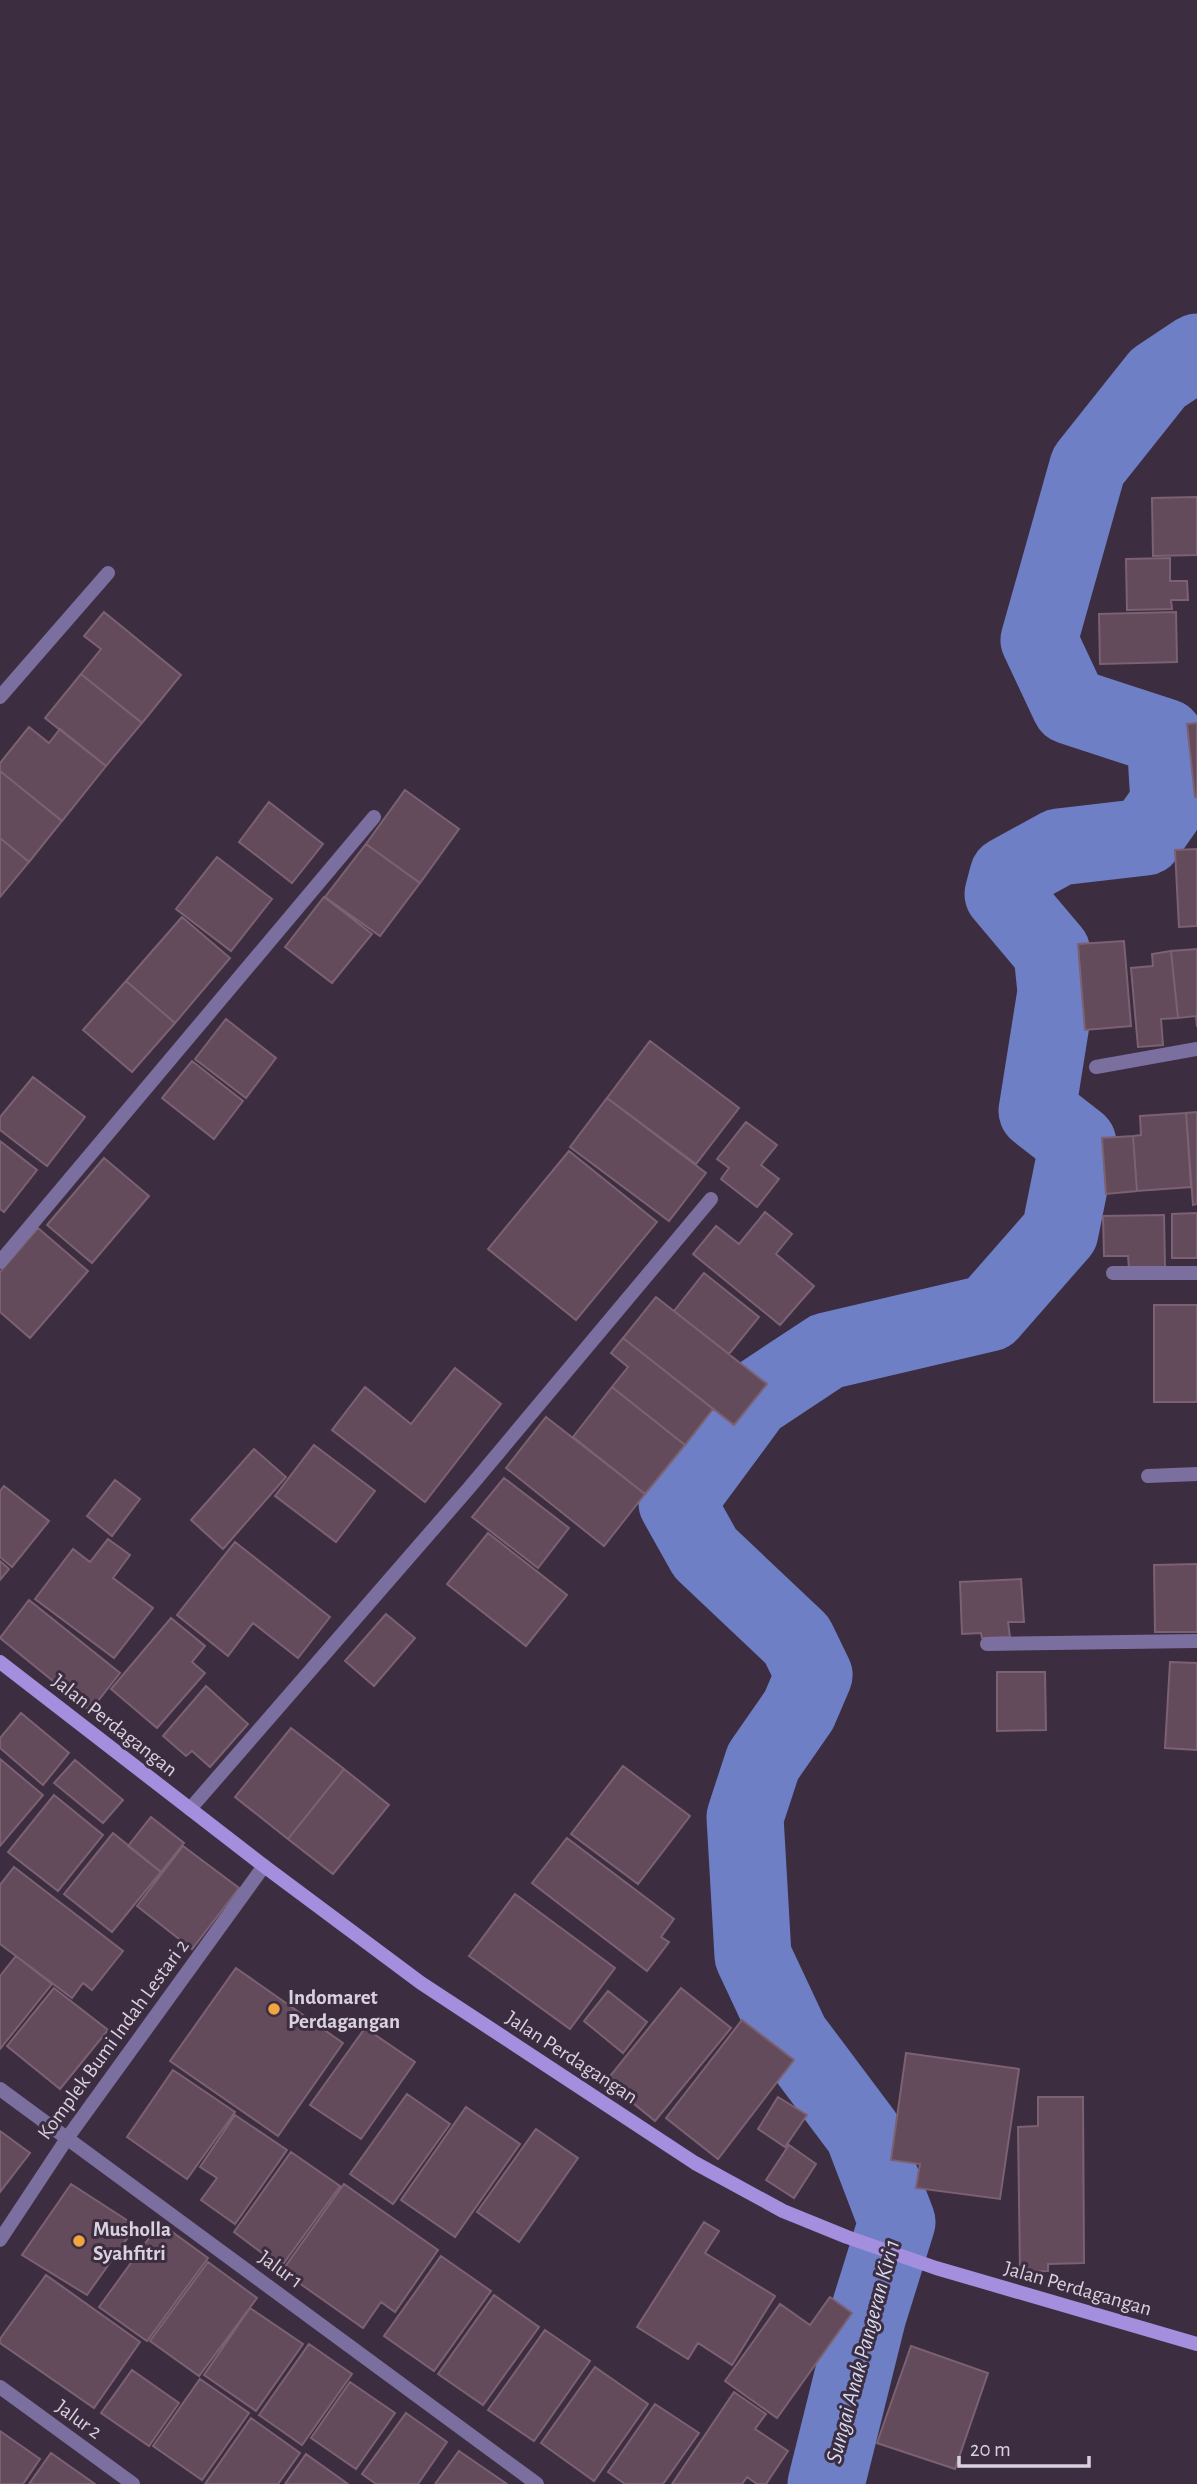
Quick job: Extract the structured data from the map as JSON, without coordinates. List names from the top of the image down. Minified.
{"streets":{"street":["Jalan Perdagangan","Komplek Bumi Indah Lestari 2","Jalur 1","Jalur 2"]},"crossings":[["Jalan Perdagangan","Komplek Bumi Indah Lestari 2"],["Komplek Bumi Indah Lestari 2","Jalur 1"]],"water":["Sungai Anak Pangeran Kiri 1"],"places":["Indomaret Perdagangan","Musholla Syahfitri"],"scale_bar":"20 m"}
